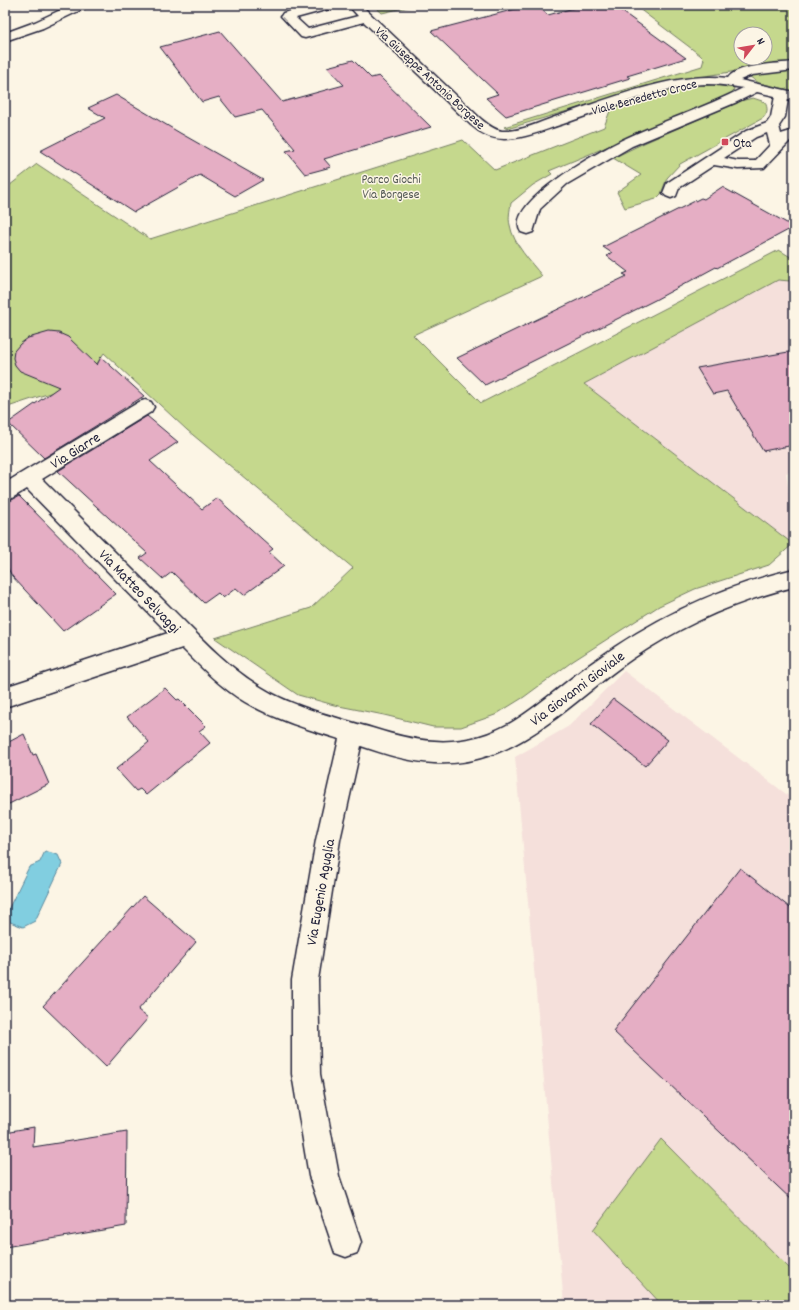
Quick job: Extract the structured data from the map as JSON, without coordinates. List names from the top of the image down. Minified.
{"streets":{"street":["Via Giuseppe Antonio Borgese","Viale Benedetto Croce","Via Giarre","Via Matteo Selvaggi","Via Giovanni Gioviale","Via Eugenio Aguglia"]},"crossings":[["Via Giuseppe Antonio Borgese","Viale Benedetto Croce"],["Via Giarre","Via Matteo Selvaggi"],["Via Giovanni Gioviale","Via Eugenio Aguglia"]],"parks":["Parco Giochi Via Borgese"],"places":{"transit":["Ota"]},"north":"top right"}
